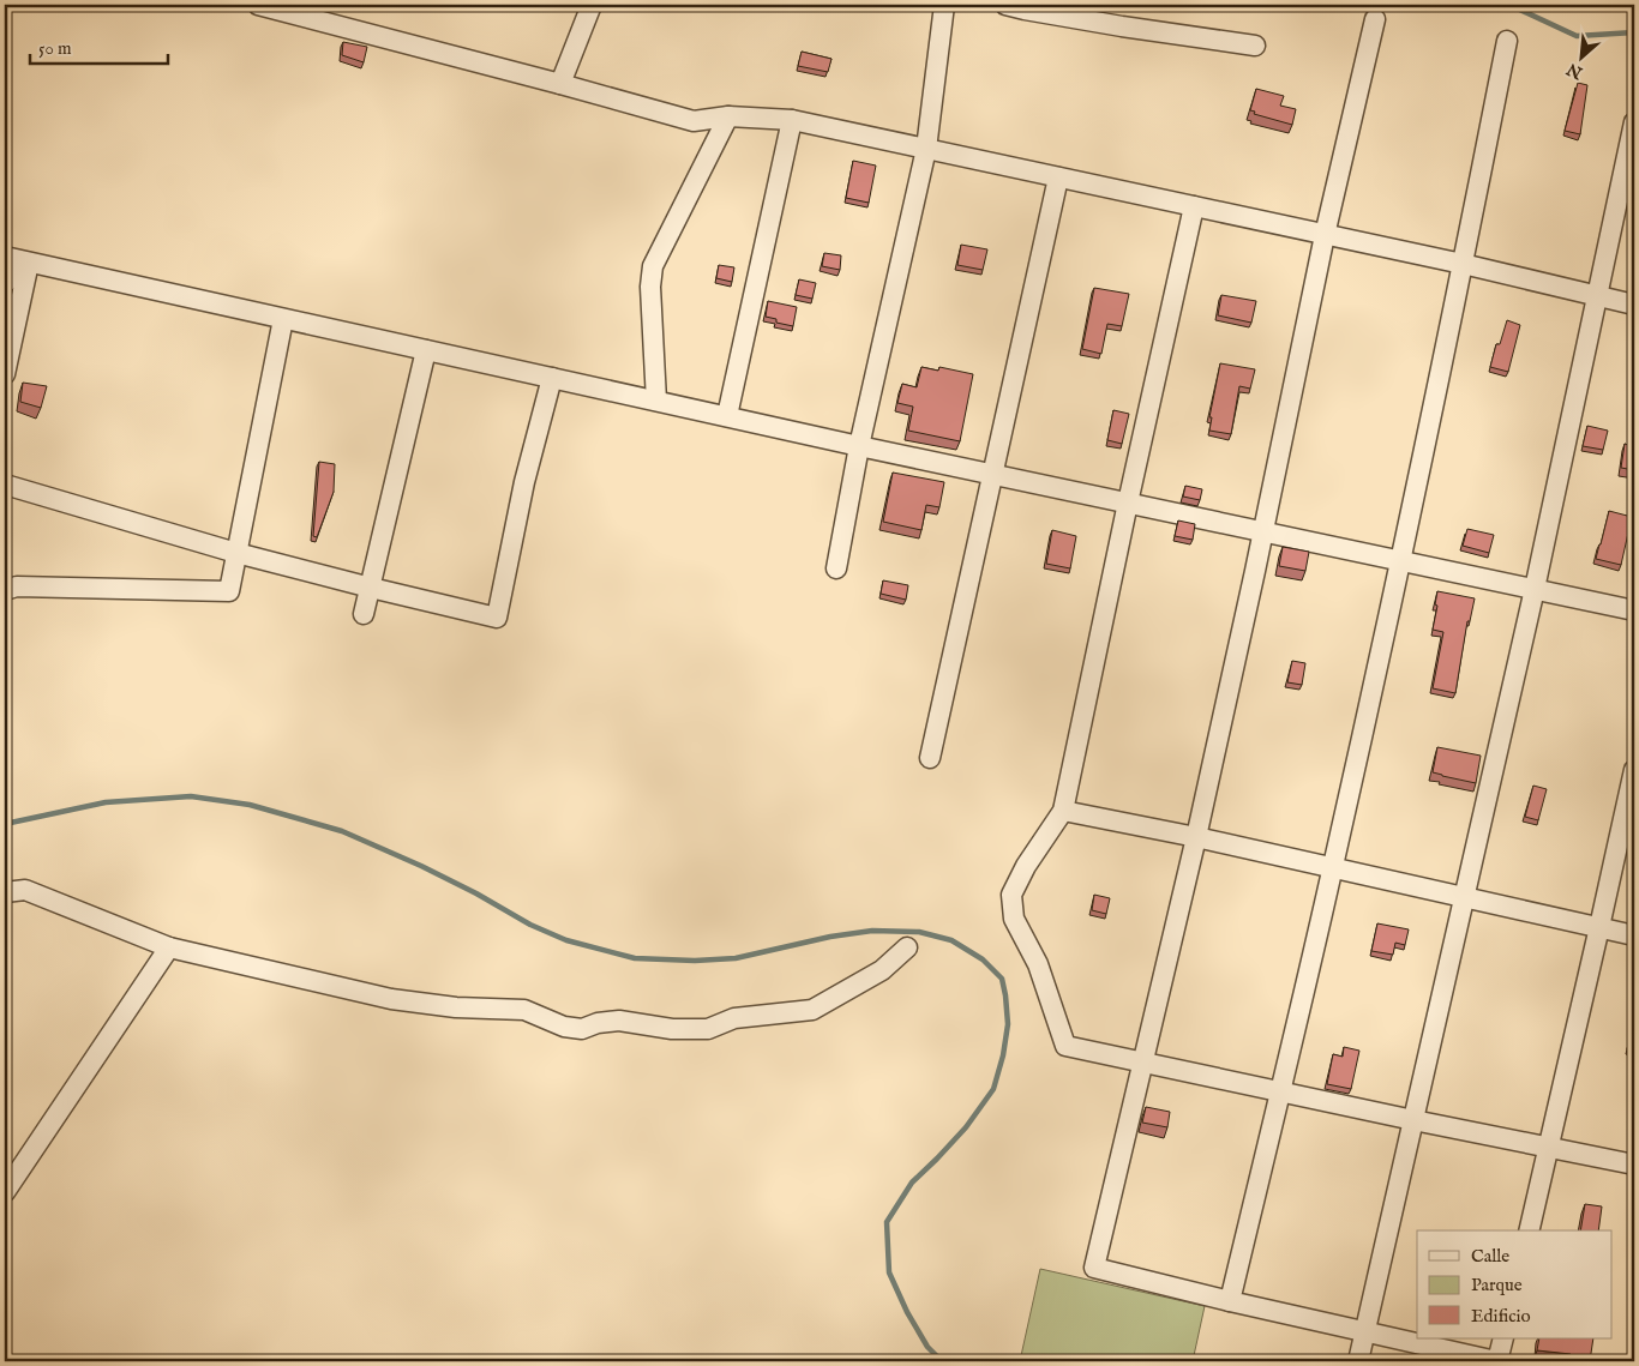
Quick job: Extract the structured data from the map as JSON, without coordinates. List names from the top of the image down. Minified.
{"legend":["Calle","Parque","Edificio"],"scale_bar":"50 m","north":"bottom left"}
